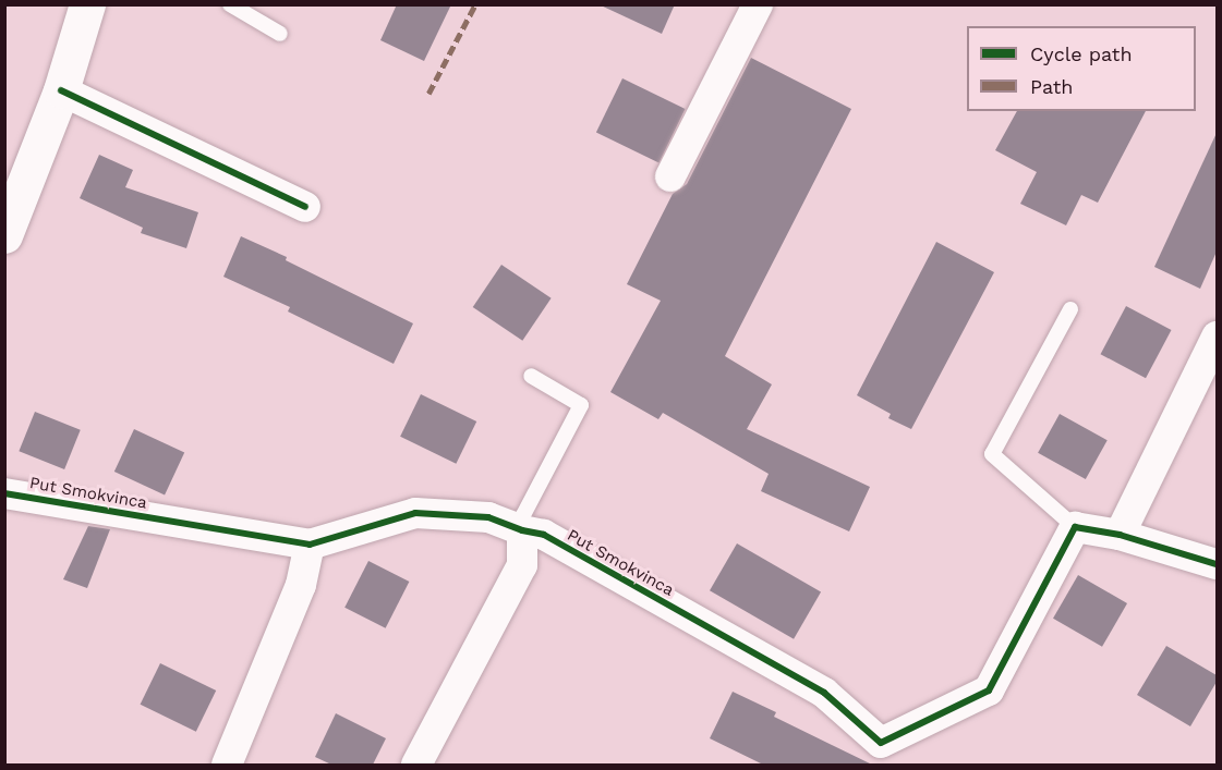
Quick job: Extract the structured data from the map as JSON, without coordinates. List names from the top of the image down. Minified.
{"streets":{"street":["Put Smokvinca"]},"legend":["Cycle path","Path"]}
